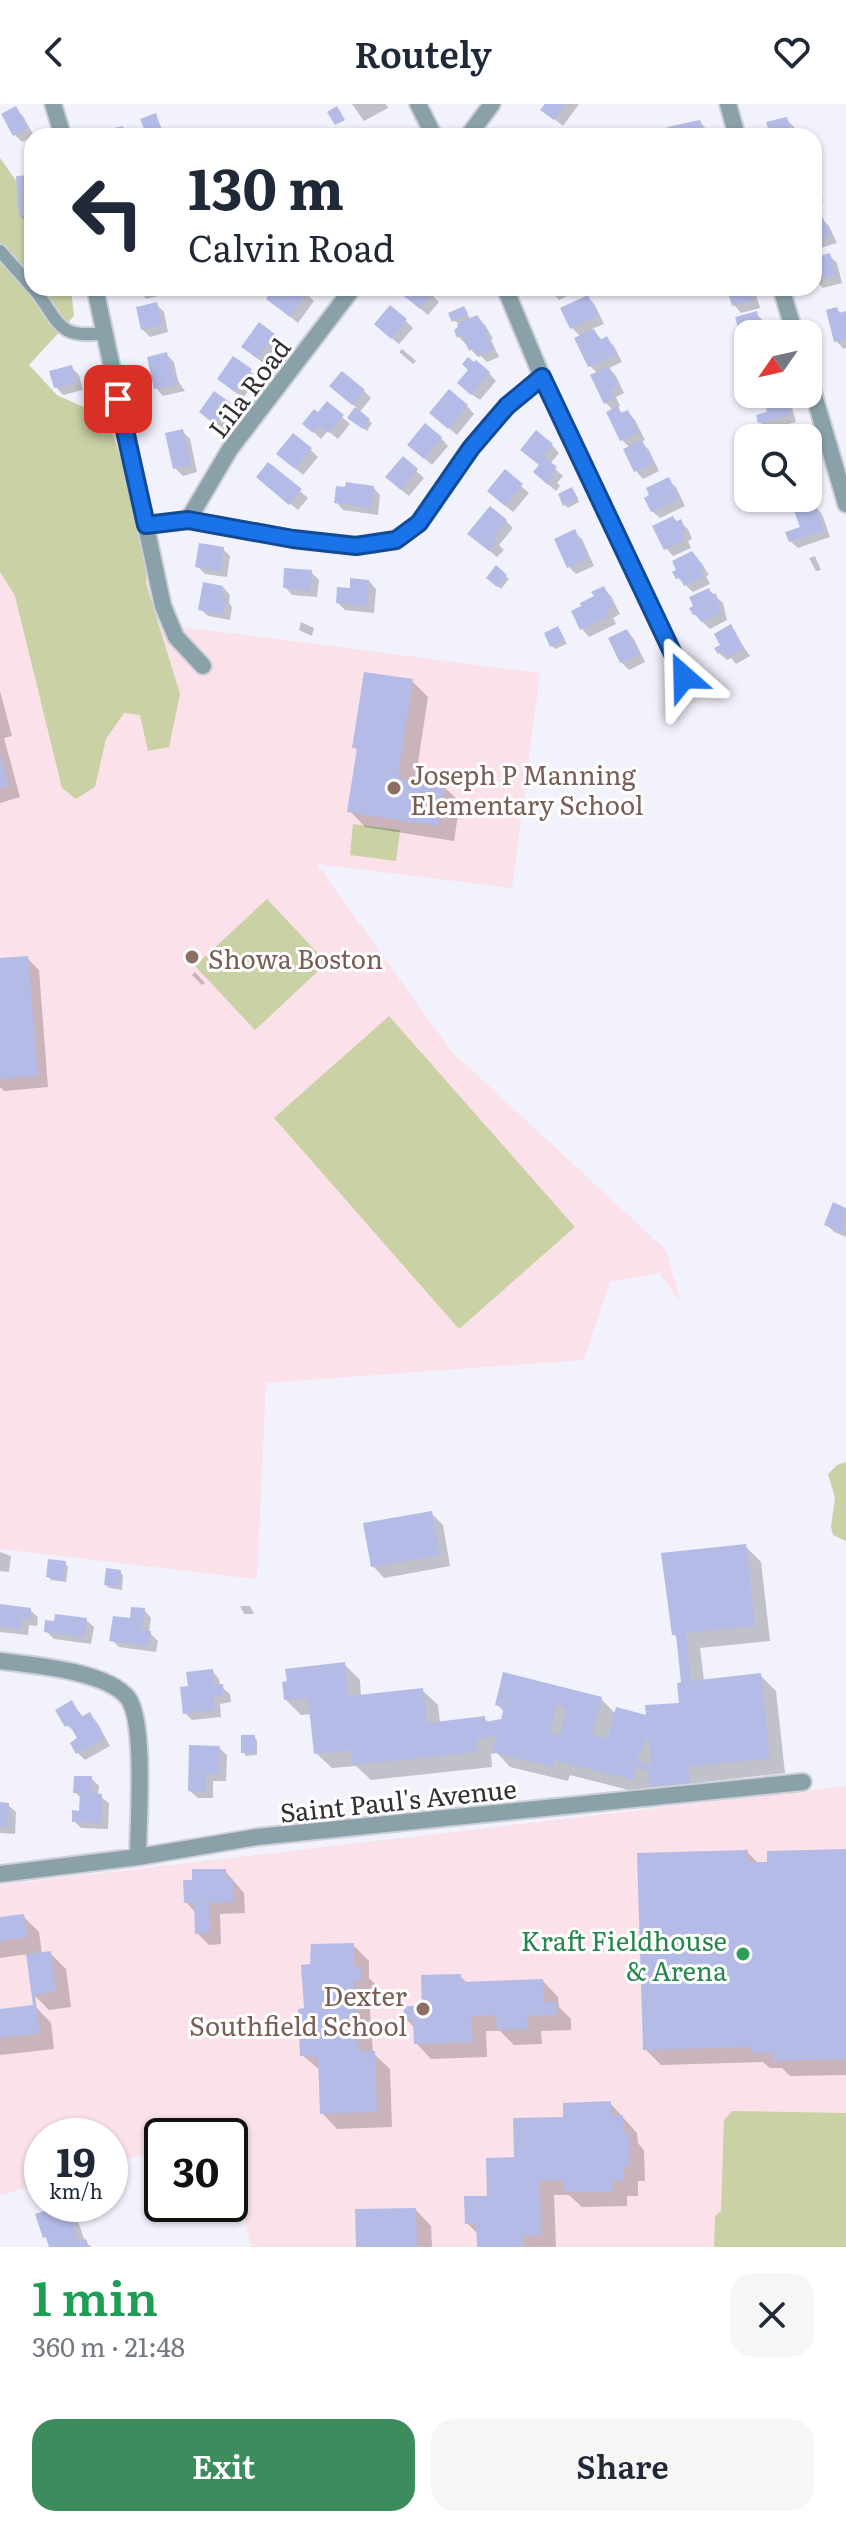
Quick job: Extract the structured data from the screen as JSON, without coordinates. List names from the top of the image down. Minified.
{"streets":{"street":["Lila Road","Saint Paul's Avenue"]},"places":["Joseph P Manning Elementary School","Showa Boston","Kraft Fieldhouse & Arena","Dexter Southfield School"],"north":"bottom left","page":{"header":"Routely","turn":["130 m","Calvin Road"],"speed":"19 km/h","limit":"30","heading":["1 min","360 m · 21:48"],"buttons":["Exit","Share"]}}
